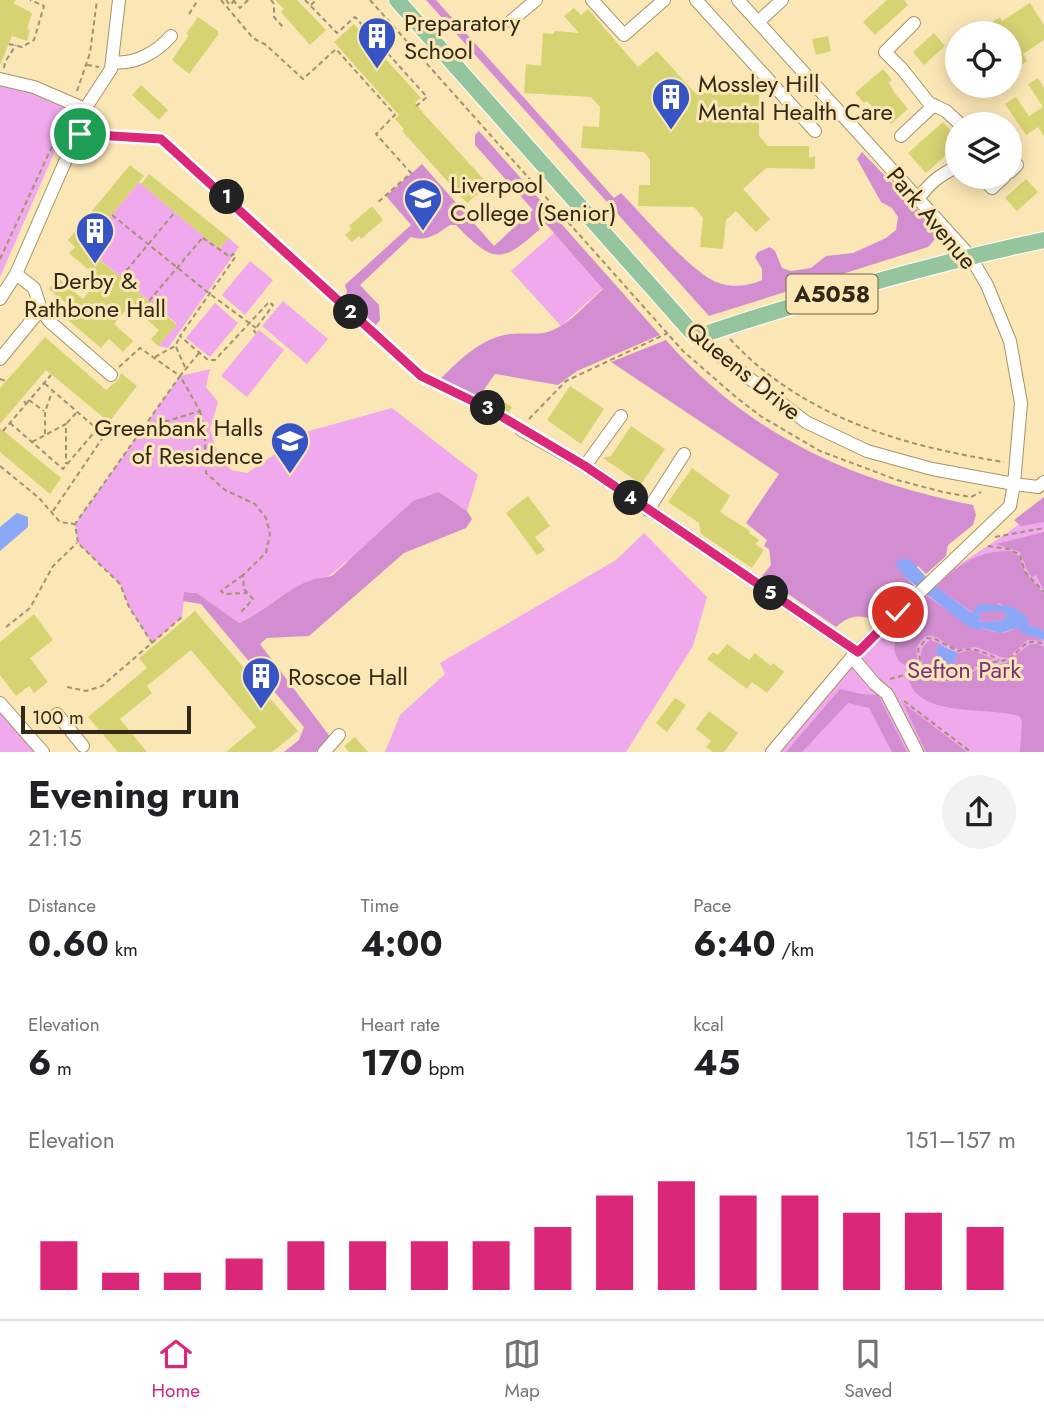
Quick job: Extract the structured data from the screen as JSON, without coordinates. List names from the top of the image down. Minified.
{"streets":{"main road":["A5058","Queens Drive"],"street":["Park Avenue"]},"crossings":[["Park Avenue","A5058"],["Park Avenue","Queens Drive"],["A5058","Queens Drive"]],"parks":["Sefton Park"],"places":{"building":["Preparatory School","Mossley Hill Mental Health Care","Derby & Rathbone Hall","Roscoe Hall"],"school or university":["Liverpool College (Senior)","Greenbank Halls of Residence"]},"scale_bar":"100 m","page":{"pins":["1","2","3","4","5"],"scale":"100 m","heading":["Evening run","21:15"],"stats":[["Distance","0.60 km"],["Time","4:00"],["Pace","6:40 /km"],["Elevation","6 m"],["Heart rate","170 bpm"],["kcal","45"]],"chart":["Elevation","151–157 m"],"tabs":["Home","Map","Saved"]}}
